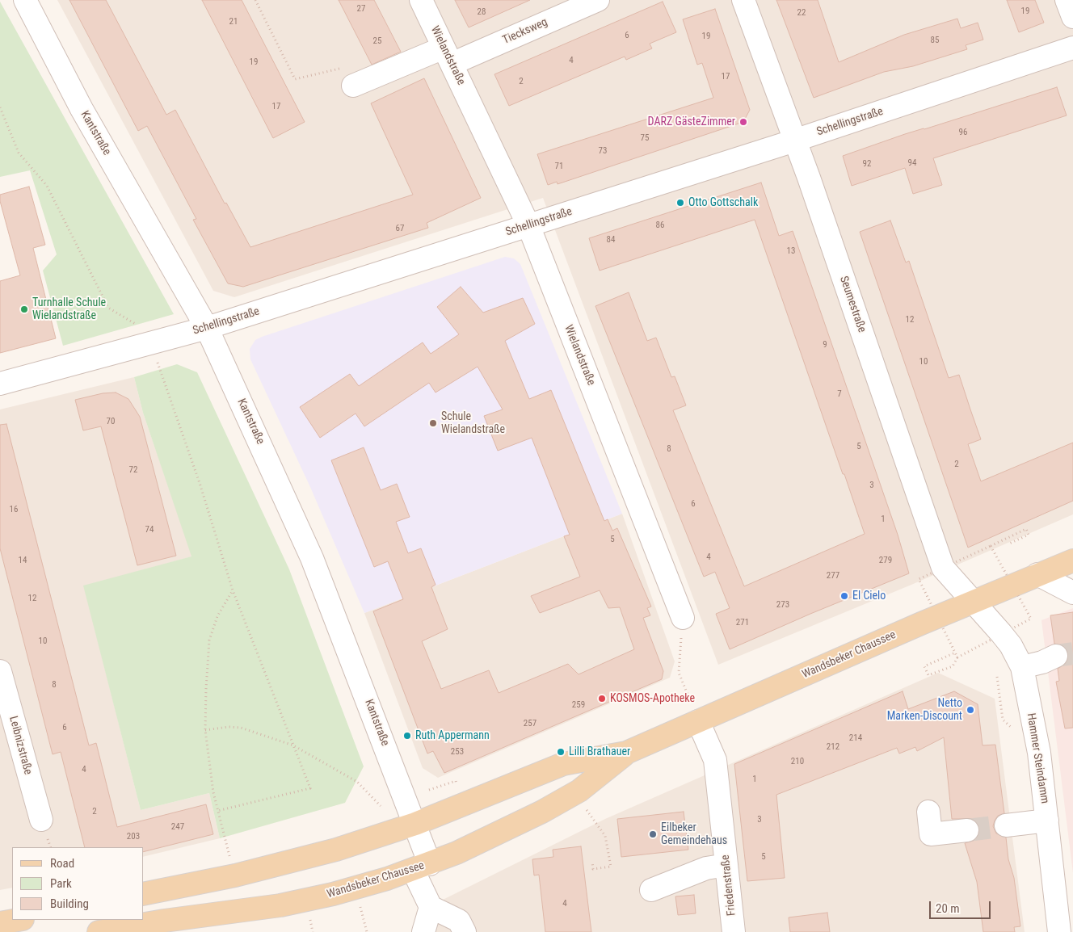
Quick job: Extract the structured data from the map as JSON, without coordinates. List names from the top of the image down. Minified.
{"streets":{"main road":["Wandsbeker Chaussee"],"street":["Tiecksweg","Wielandstraße","Schellingstraße","Kantstraße","Seumestraße","Leibnizstraße","Hammer Steindamm","Friedenstraße"]},"crossings":[["Tiecksweg","Wielandstraße"],["Wielandstraße","Schellingstraße"],["Schellingstraße","Kantstraße"],["Schellingstraße","Seumestraße"],["Kantstraße","Wandsbeker Chaussee"],["Seumestraße","Wandsbeker Chaussee"],["Seumestraße","Hammer Steindamm"],["Wandsbeker Chaussee","Hammer Steindamm"],["Wandsbeker Chaussee","Friedenstraße"]],"places":["DARZ GästeZimmer","Otto Gottschalk","Turnhalle Schule Wielandstraße","Schule Wielandstraße","El Cielo","KOSMOS-Apotheke","Netto Marken-Discount","Ruth Appermann","Lilli Brathauer","Eilbeker Gemeindehaus"],"house_numbers":["27","19","28","22","21","6","19","85","25","4","19","17","2","17","96","75","73","94","92","71","86","67","84","13","12","9","10","7","70","5","8","2","72","3","6","16","1","74","5","4","14","279","277","12","273","271","10","8","259","257","6","214","212","253","210","4","1","2","3","247","203","5","4"],"legend":["Road","Park","Building"],"scale_bar":"20 m"}
